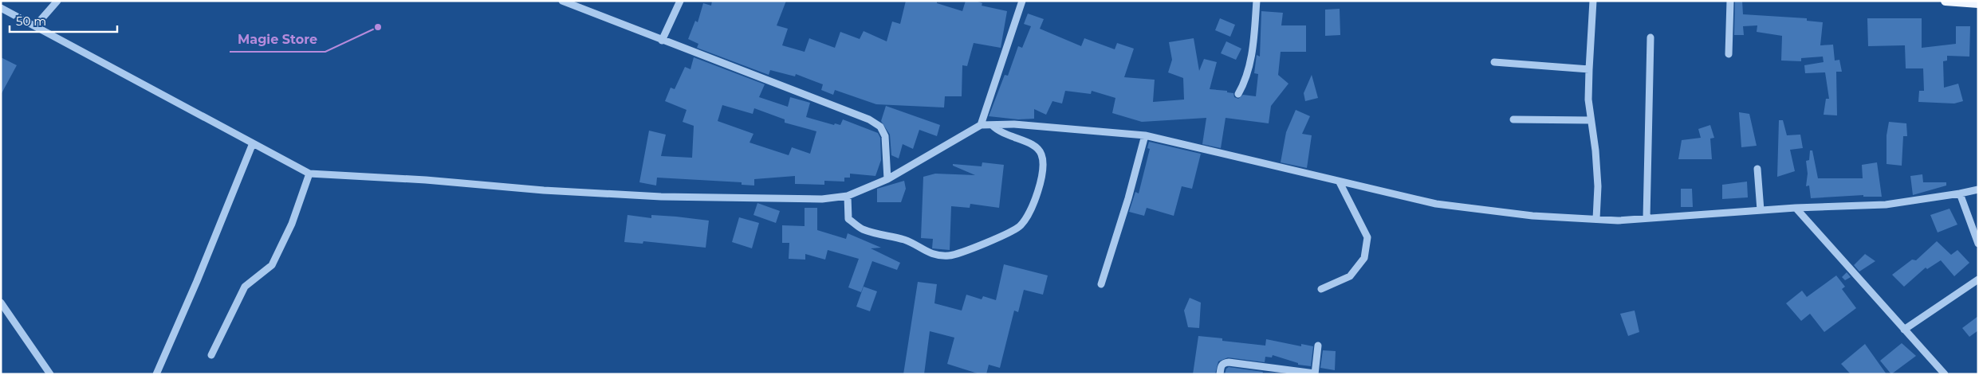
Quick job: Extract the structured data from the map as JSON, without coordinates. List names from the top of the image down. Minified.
{"places":["Magie Store"],"scale_bar":"50 m"}
